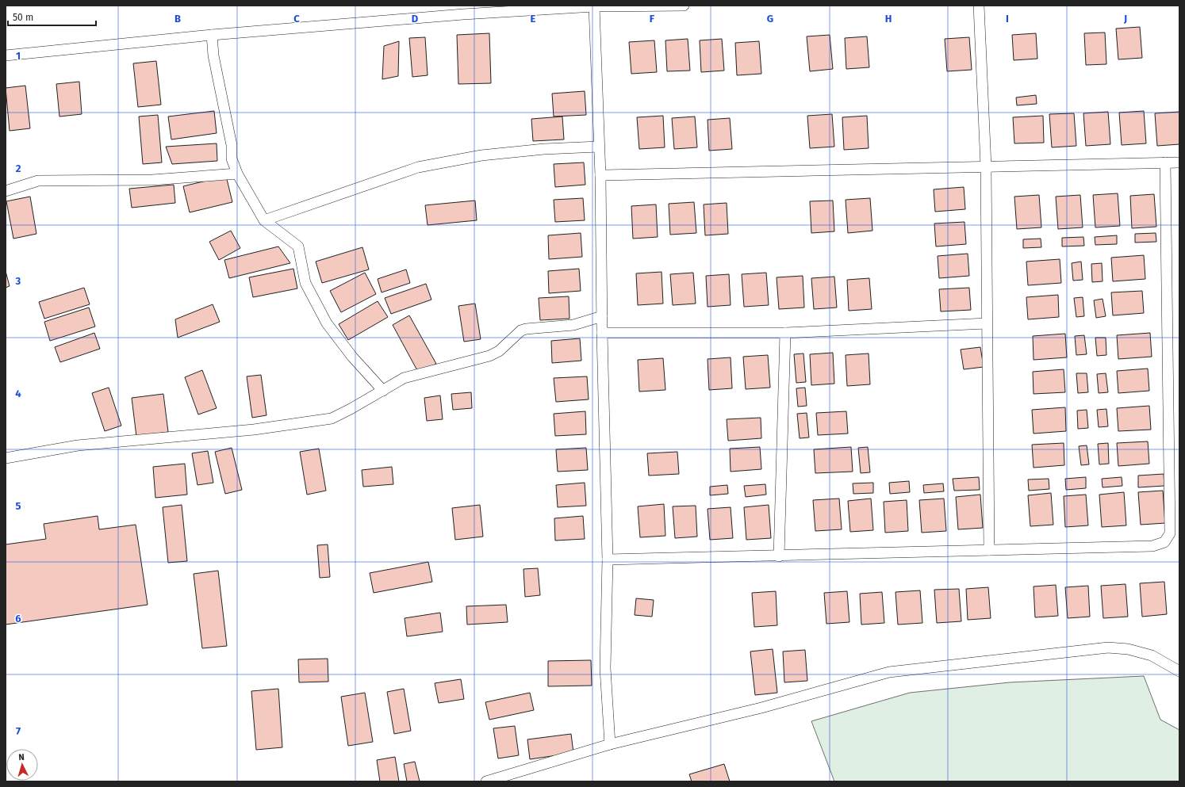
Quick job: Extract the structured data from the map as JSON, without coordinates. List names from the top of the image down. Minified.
{"scale_bar":"50 m","north":"top","grid":{"columns":["B","C","D","E","F","G","H","I","J"],"rows":["1","2","3","4","5","6","7"]}}
